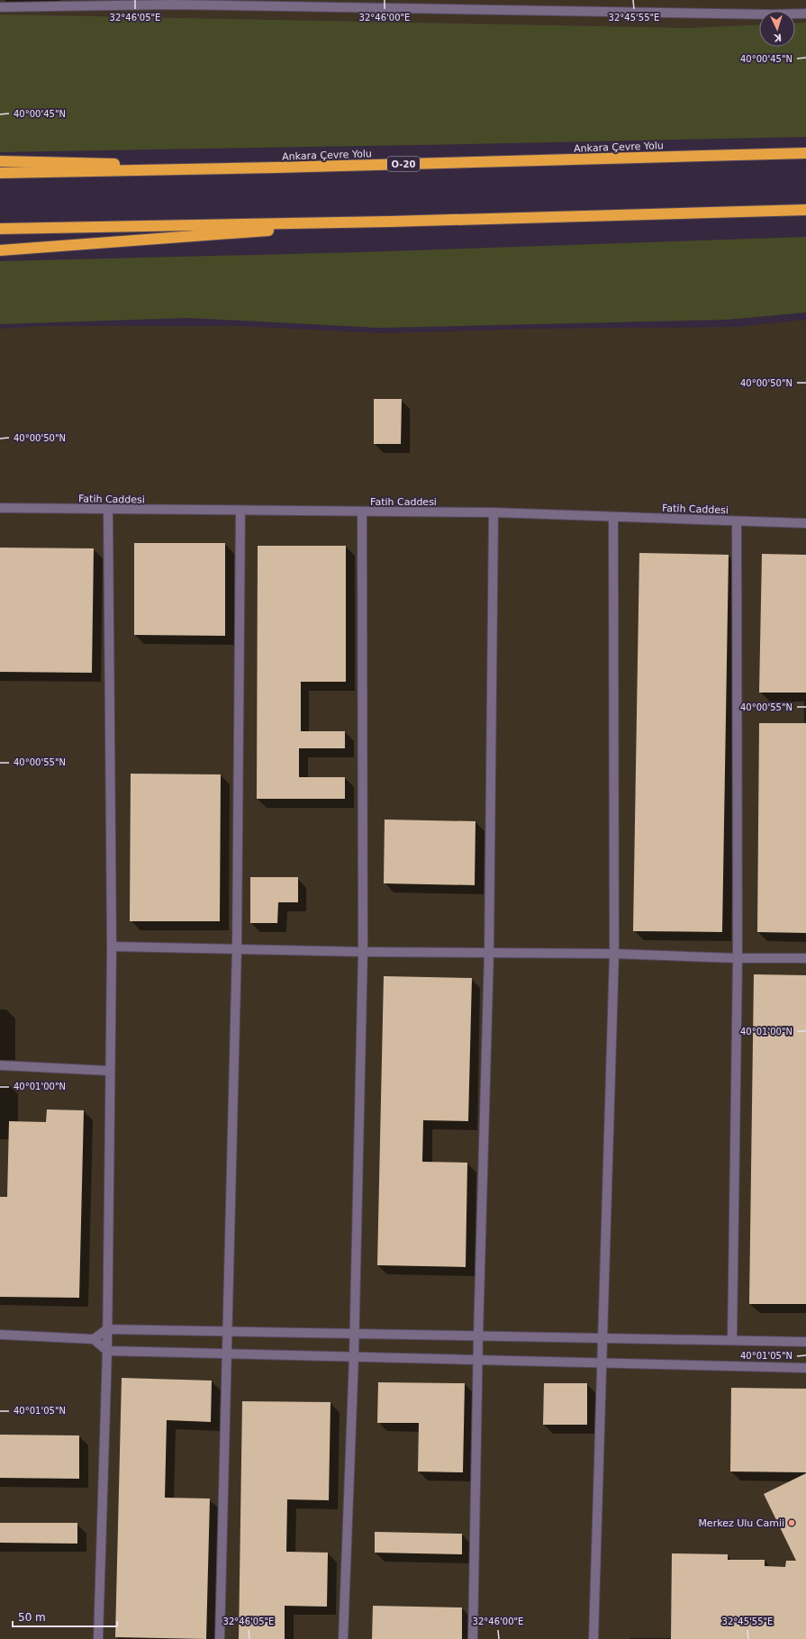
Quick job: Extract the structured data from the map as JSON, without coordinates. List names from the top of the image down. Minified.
{"streets":{"highway":["Ankara Çevre Yolu","O-20"],"street":["Fatih Caddesi"]},"places":["Merkez Ulu Camii"],"scale_bar":"50 m","north":"bottom","coordinates":["32°46'05\"E","32°46'00\"E","32°45'55\"E","40°00'45\"N","40°00'50\"N","40°00'55\"N","40°01'00\"N","40°01'05\"N"]}
